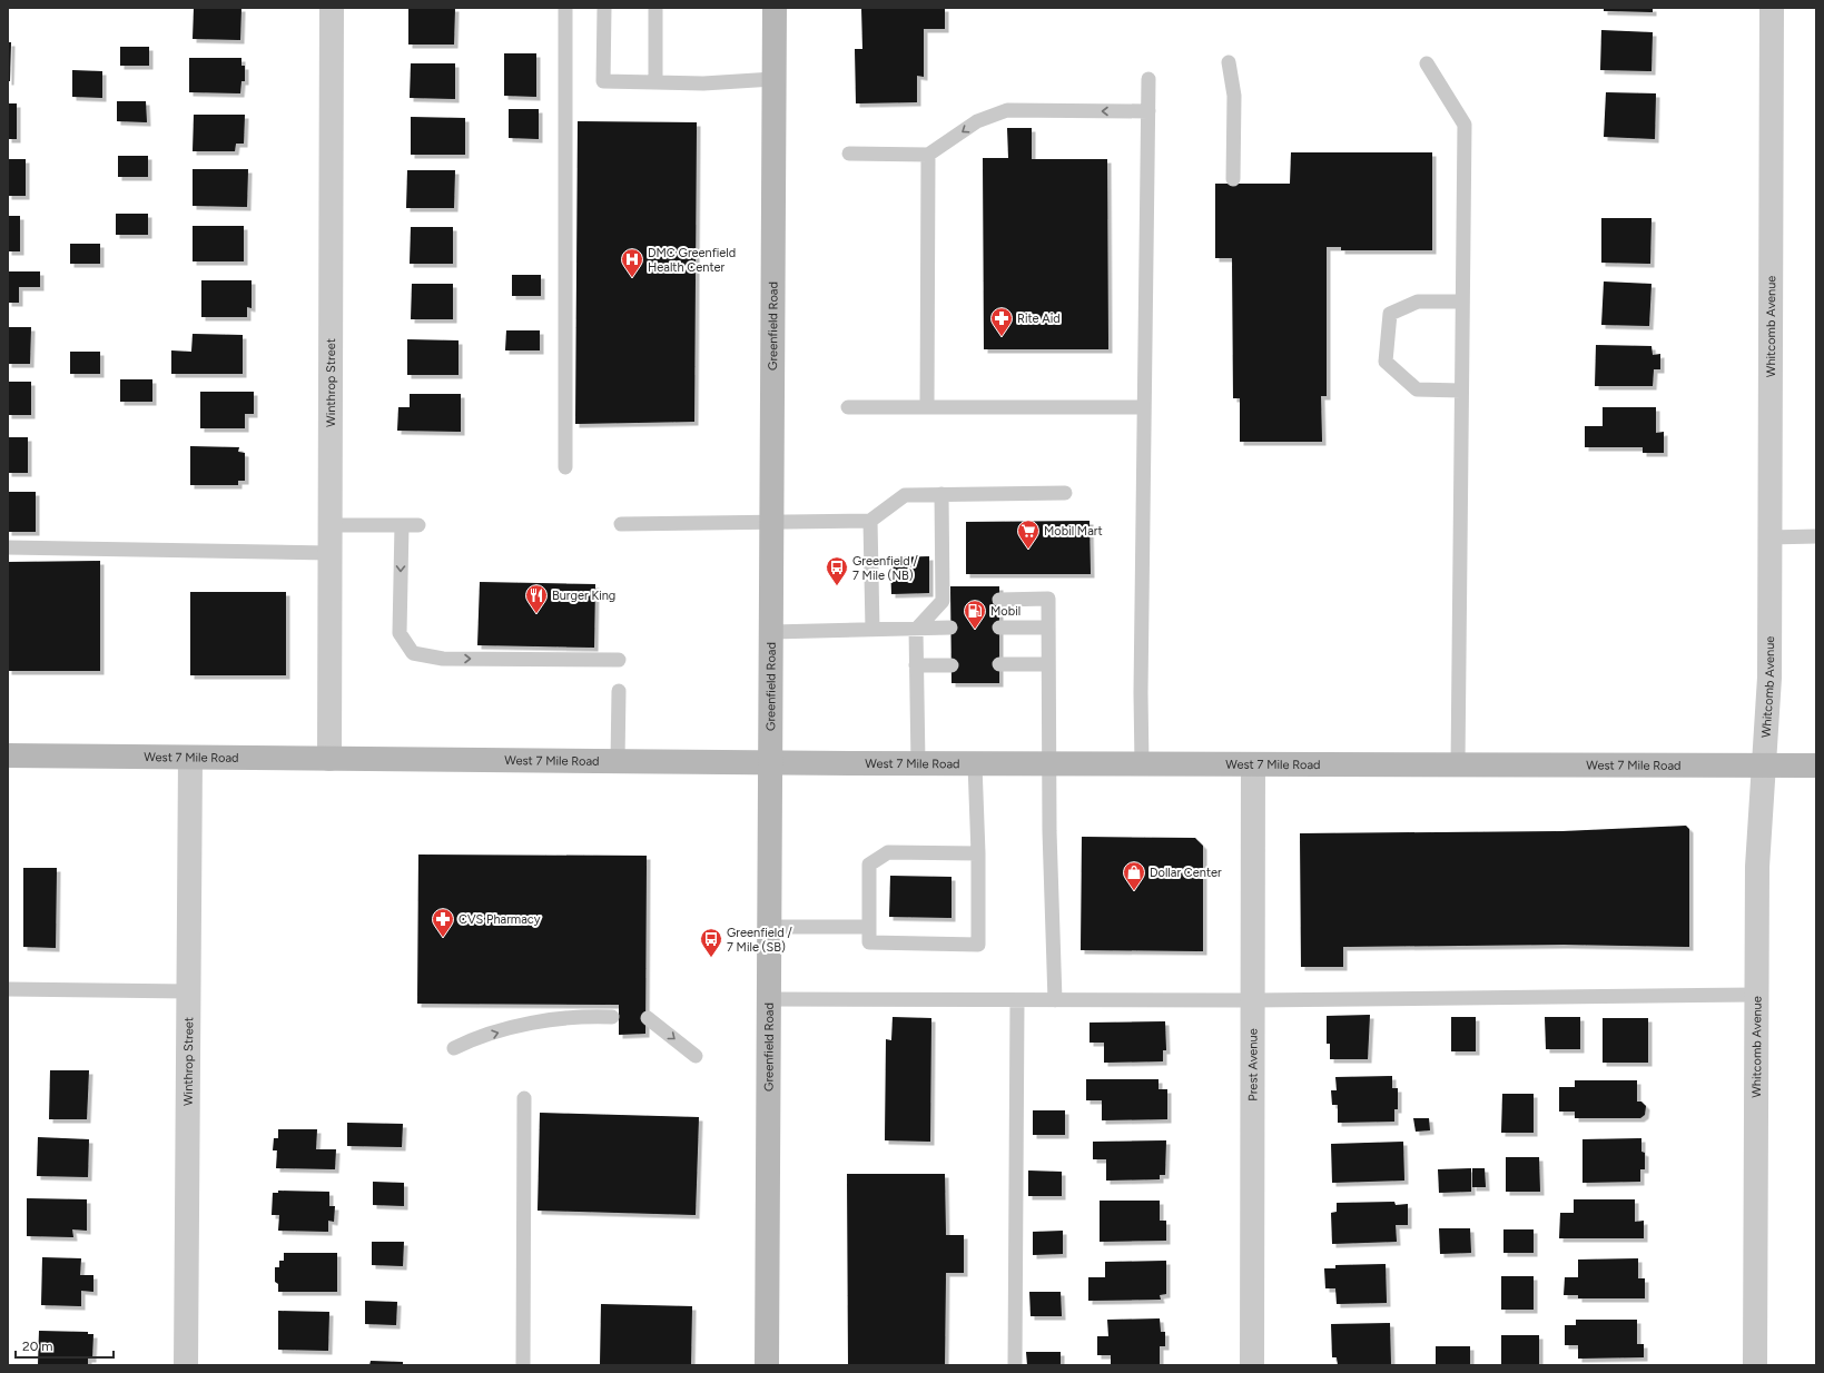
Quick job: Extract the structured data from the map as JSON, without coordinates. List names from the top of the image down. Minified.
{"streets":{"main road":["Greenfield Road","West 7 Mile Road"],"street":["Whitcomb Avenue","Winthrop Street","Prest Avenue"]},"crossings":[["Greenfield Road","West 7 Mile Road"],["Whitcomb Avenue","West 7 Mile Road"],["Winthrop Street","West 7 Mile Road"],["West 7 Mile Road","Prest Avenue"]],"places":{"hospital":["DMC Greenfield Health Center"],"pharmacy":["Rite Aid","CVS Pharmacy"],"supermarket":["Mobil Mart"],"bus stop":["Greenfield / 7 Mile (NB)","Greenfield / 7 Mile (SB)"],"restaurant":["Burger King"],"fuel station":["Mobil"],"shop":["Dollar Center"]},"scale_bar":"20 m"}
